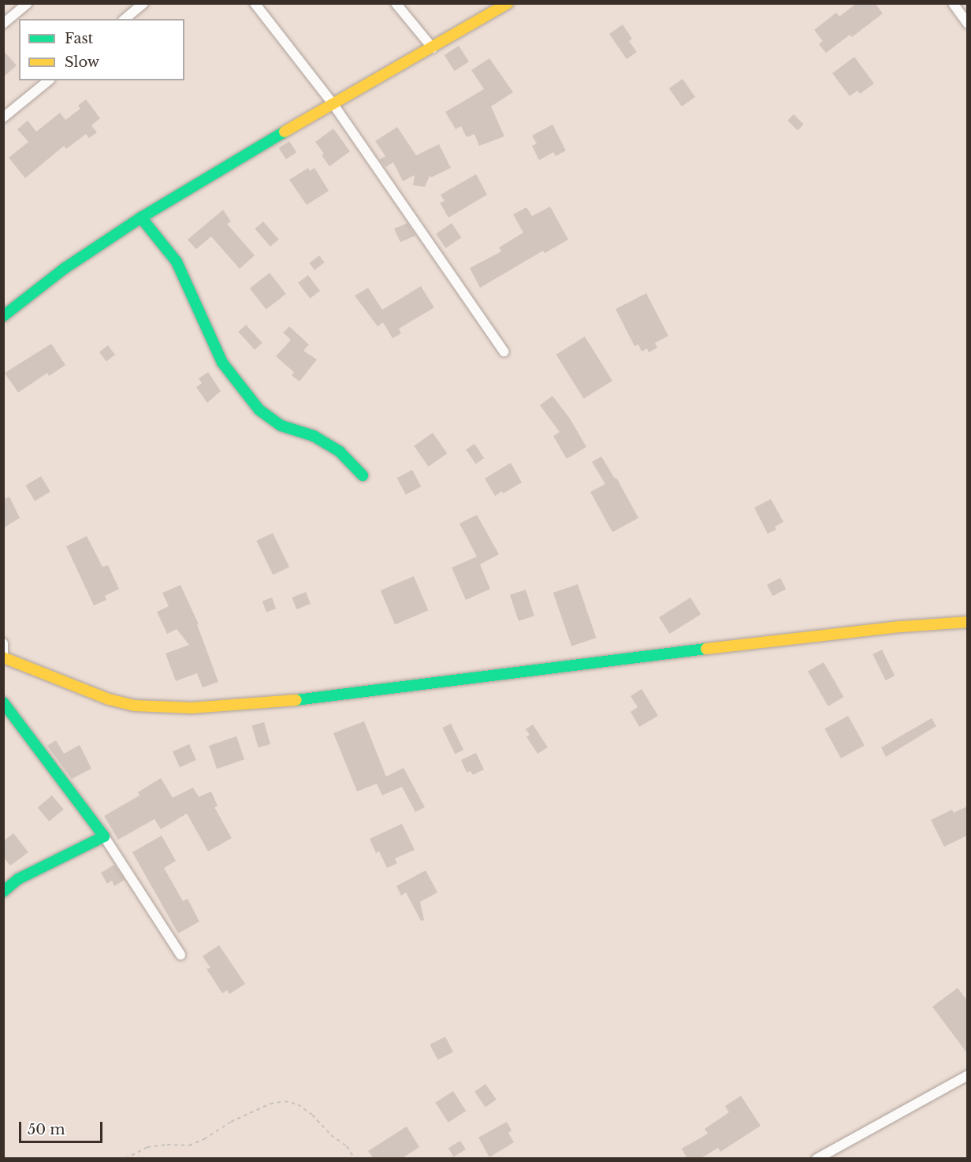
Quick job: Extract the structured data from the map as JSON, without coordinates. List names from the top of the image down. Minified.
{"legend":["Fast","Slow"],"scale_bar":"50 m"}
